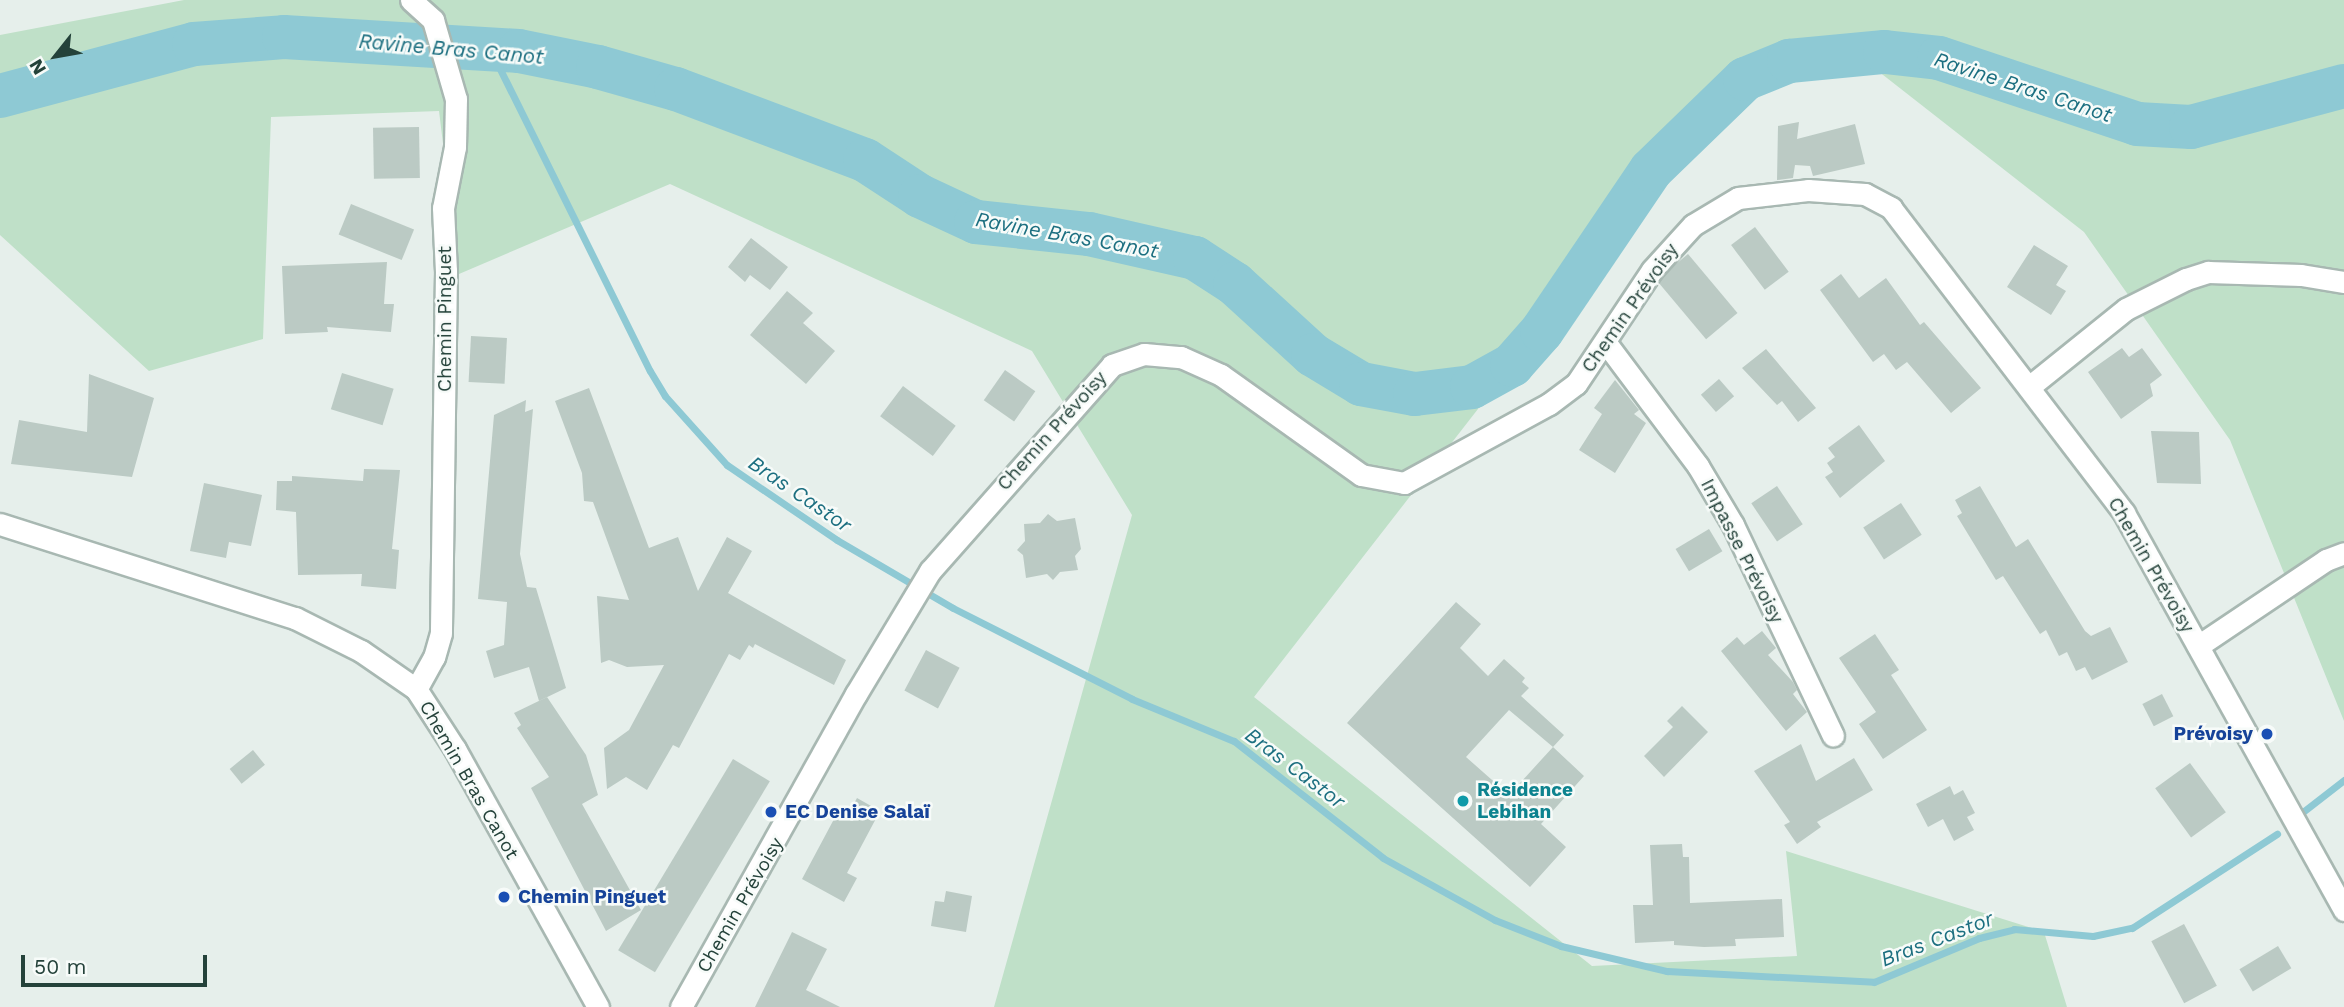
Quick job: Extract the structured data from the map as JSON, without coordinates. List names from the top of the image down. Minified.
{"streets":{"street":["Chemin Prévoisy","Chemin Pinguet","Impasse Prévoisy","Chemin Bras Canot"]},"crossings":[["Chemin Prévoisy","Impasse Prévoisy"],["Chemin Pinguet","Chemin Bras Canot"]],"water":["Ravine Bras Canot","Bras Castor"],"places":["Prévoisy","Résidence Lebihan","EC Denise Salaï","Chemin Pinguet"],"scale_bar":"50 m","north":"bottom left"}
